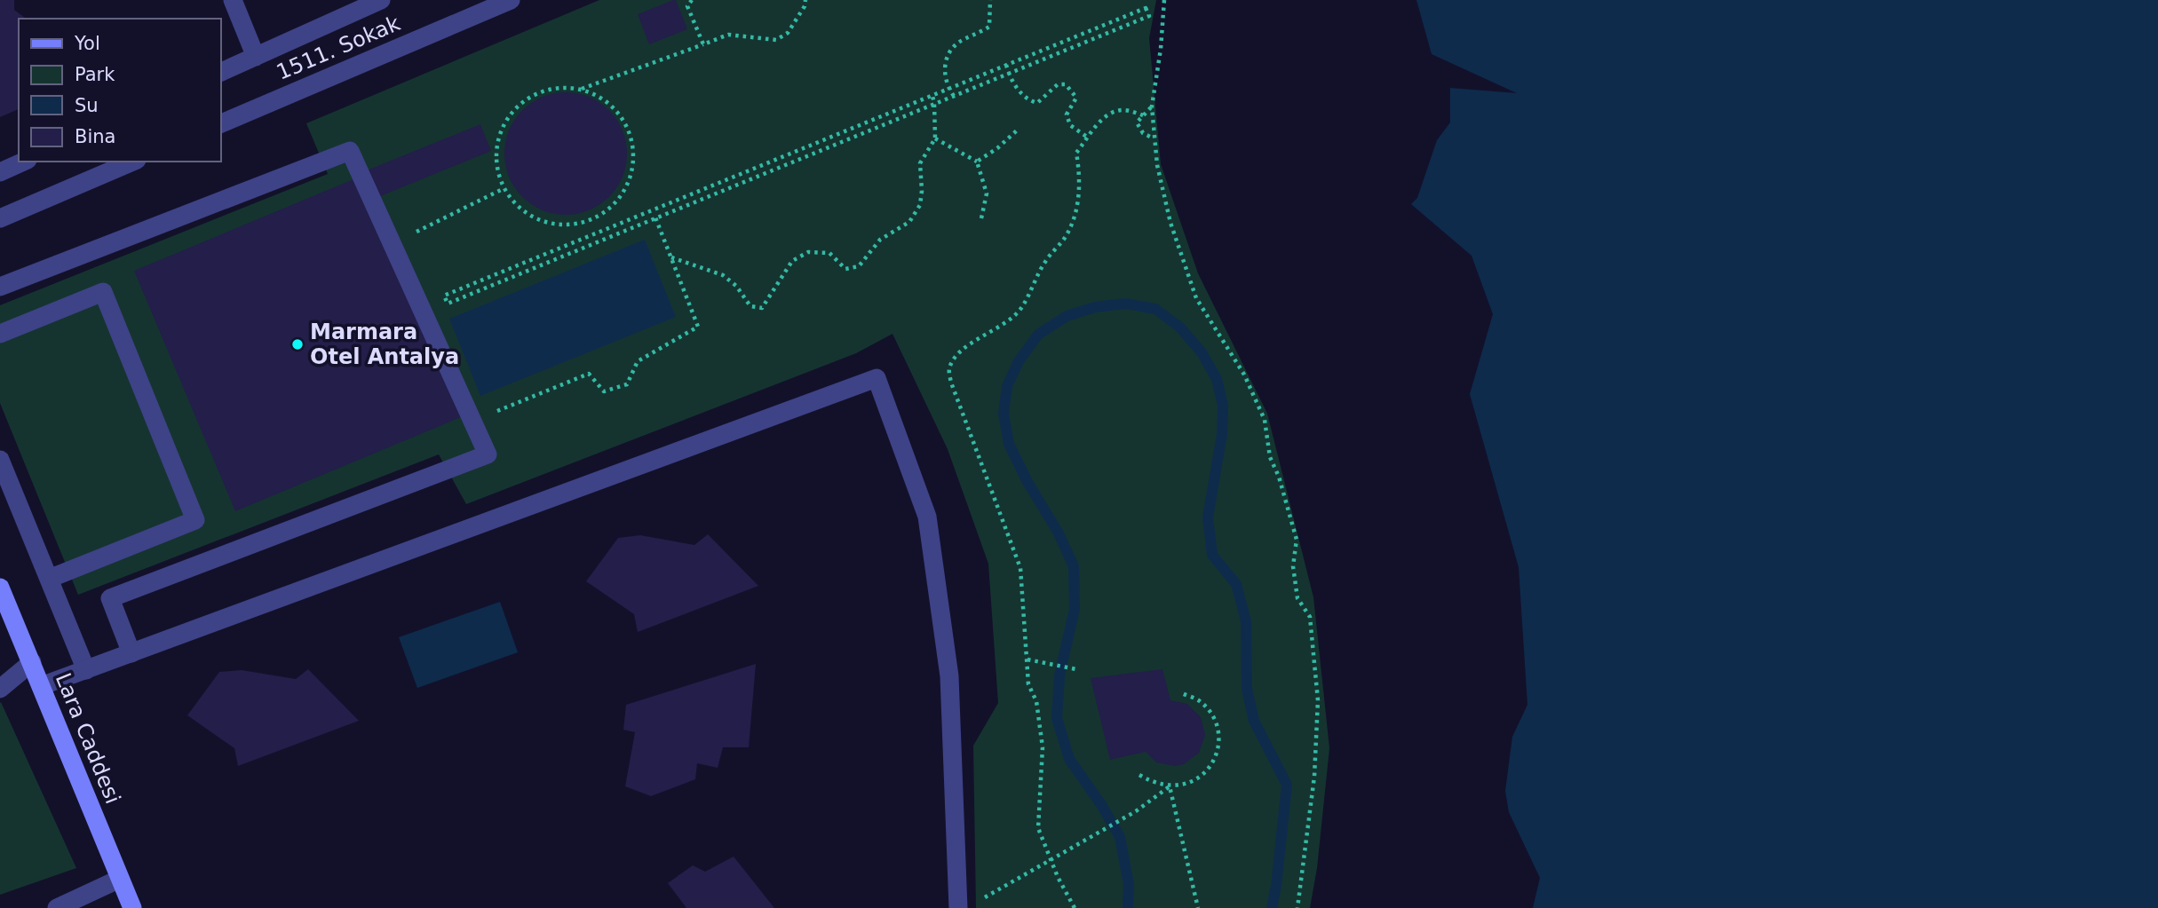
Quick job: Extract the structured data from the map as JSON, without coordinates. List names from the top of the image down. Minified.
{"streets":{"street":["1511. Sokak","Lara Caddesi"]},"places":["Marmara Otel Antalya"],"legend":["Yol","Park","Su","Bina"]}
